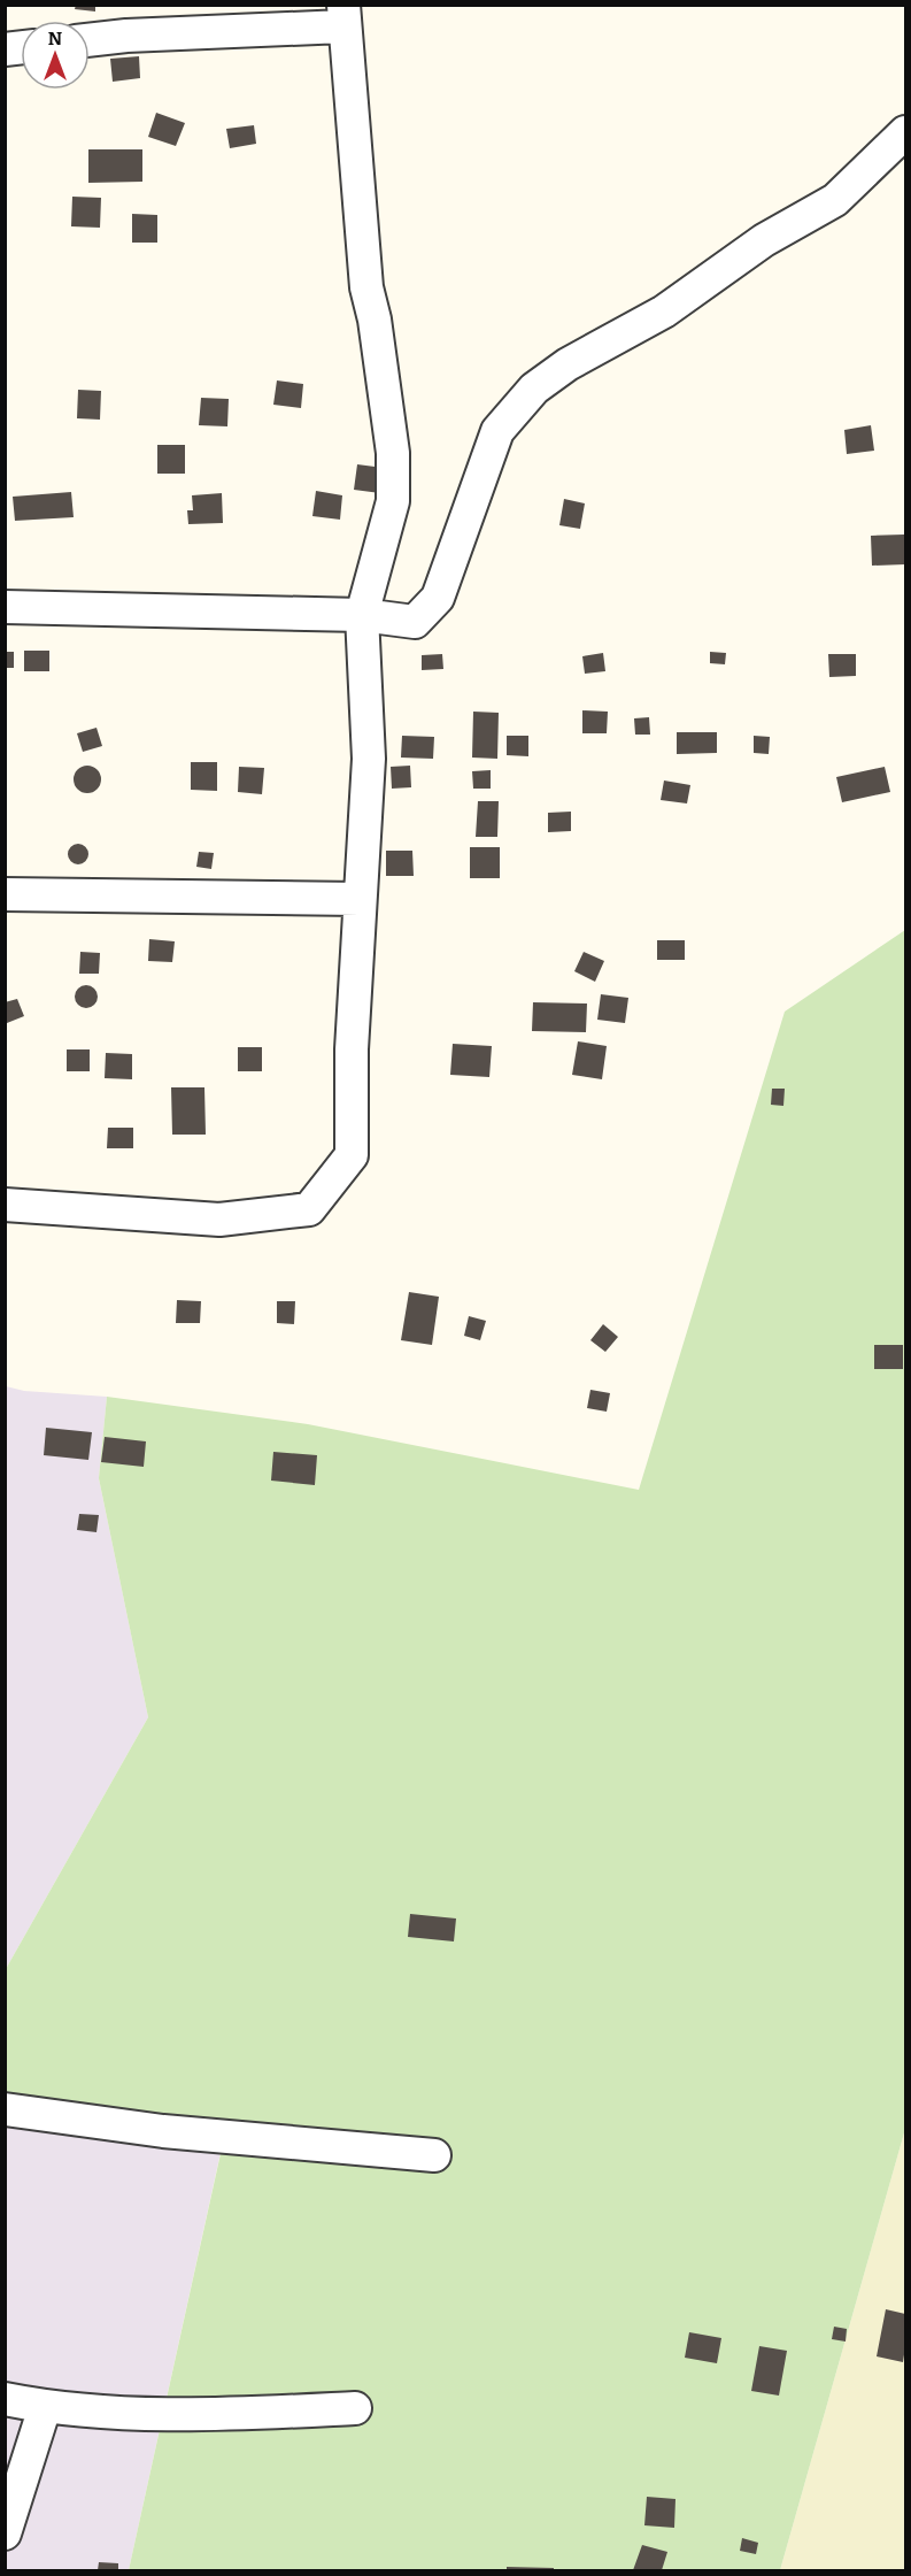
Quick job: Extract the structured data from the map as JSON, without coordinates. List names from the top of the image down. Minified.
{"north":"top"}
